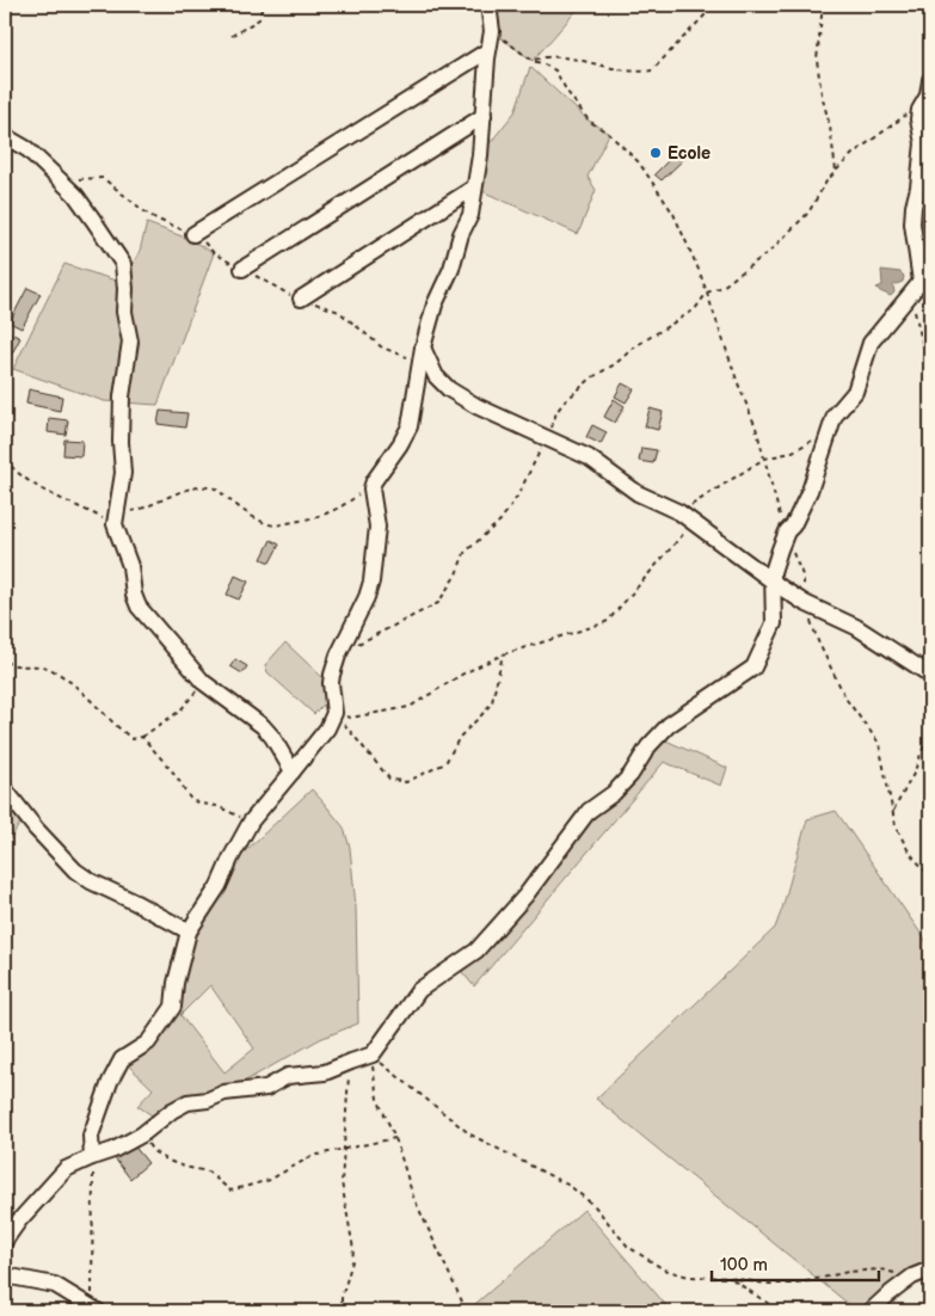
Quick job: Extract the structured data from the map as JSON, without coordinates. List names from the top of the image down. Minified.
{"places":["Ecole"],"scale_bar":"100 m"}
